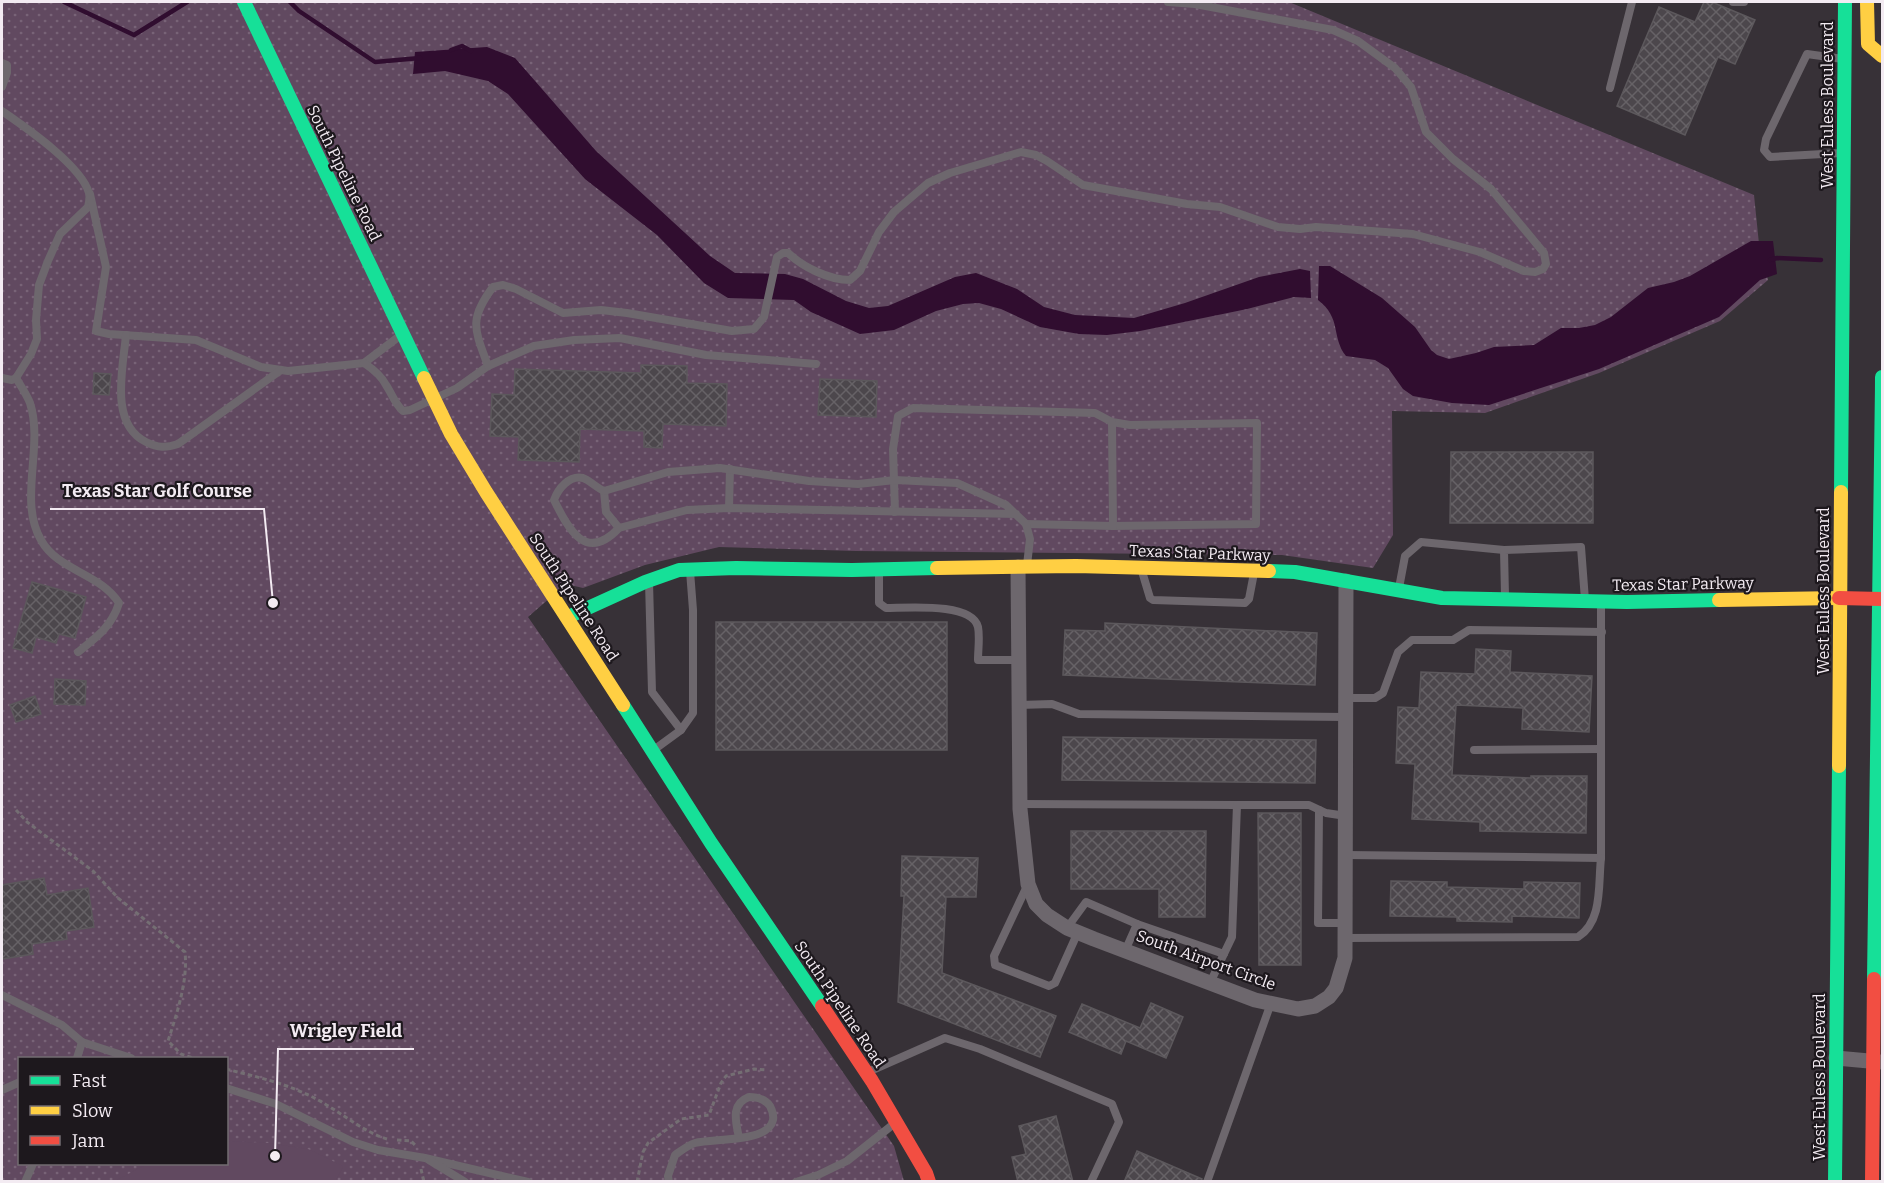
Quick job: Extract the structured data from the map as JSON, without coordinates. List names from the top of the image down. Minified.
{"streets":{"street":["West Euless Boulevard","South Pipeline Road","Texas Star Parkway","South Airport Circle"]},"crossings":[["West Euless Boulevard","Texas Star Parkway"],["South Pipeline Road","Texas Star Parkway"],["Texas Star Parkway","South Airport Circle"]],"places":["Texas Star Golf Course","Wrigley Field"],"legend":["Fast","Slow","Jam"]}
